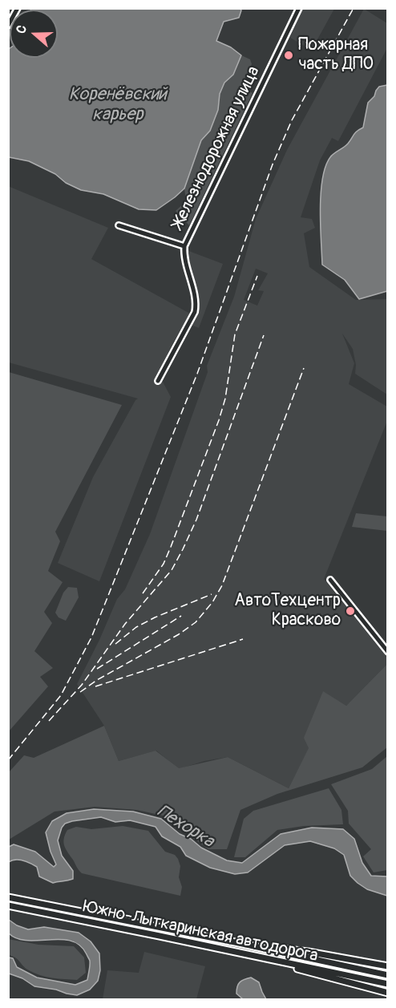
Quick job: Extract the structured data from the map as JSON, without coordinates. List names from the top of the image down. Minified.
{"streets":{"main road":["Южно-Лыткаринская автодорога"],"street":["Железнодорожная улица"]},"water":["Коренёвский карьер","Пехорка"],"places":["Пожарная часть ДПО","АвтоТехцентр Красково"],"north":"left"}
